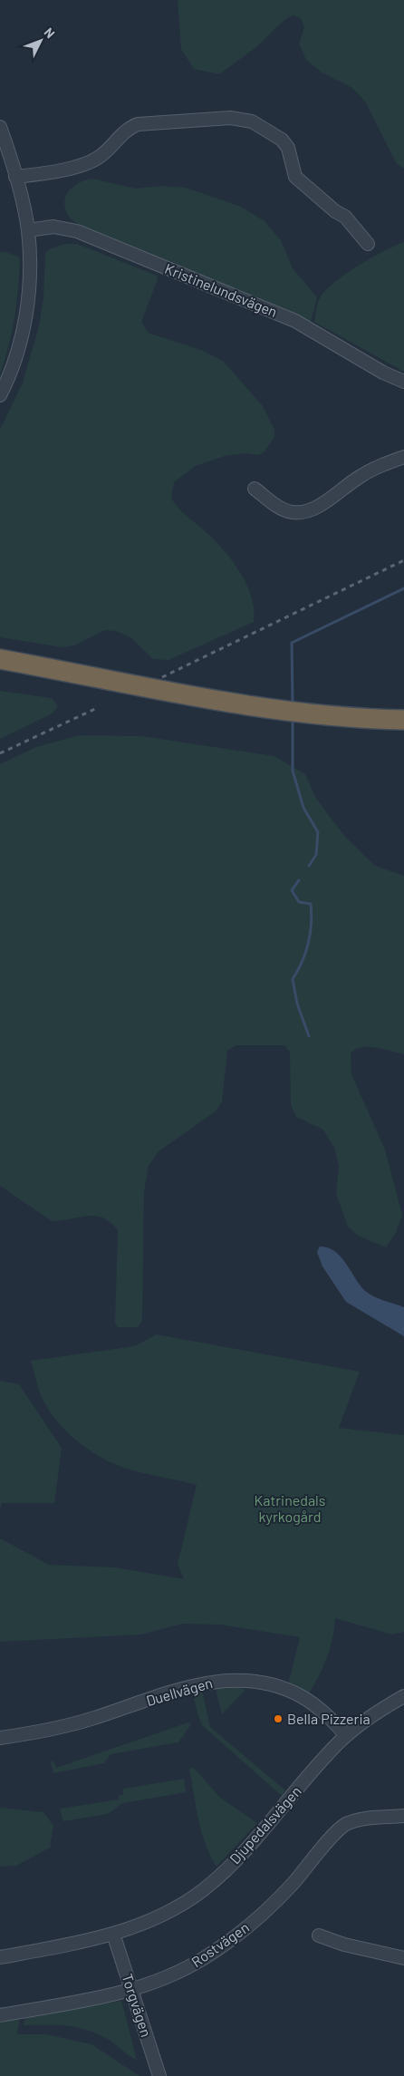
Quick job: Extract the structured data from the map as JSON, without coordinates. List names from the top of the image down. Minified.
{"streets":{"street":["Kristinelundsvägen","Duellvägen","Djupedalsvägen","Rostvägen","Torgvägen"]},"crossings":[["Duellvägen","Djupedalsvägen"],["Djupedalsvägen","Torgvägen"],["Rostvägen","Torgvägen"]],"parks":["Katrinedals kyrkogård"],"places":["Bella Pizzeria"],"north":"top right"}
